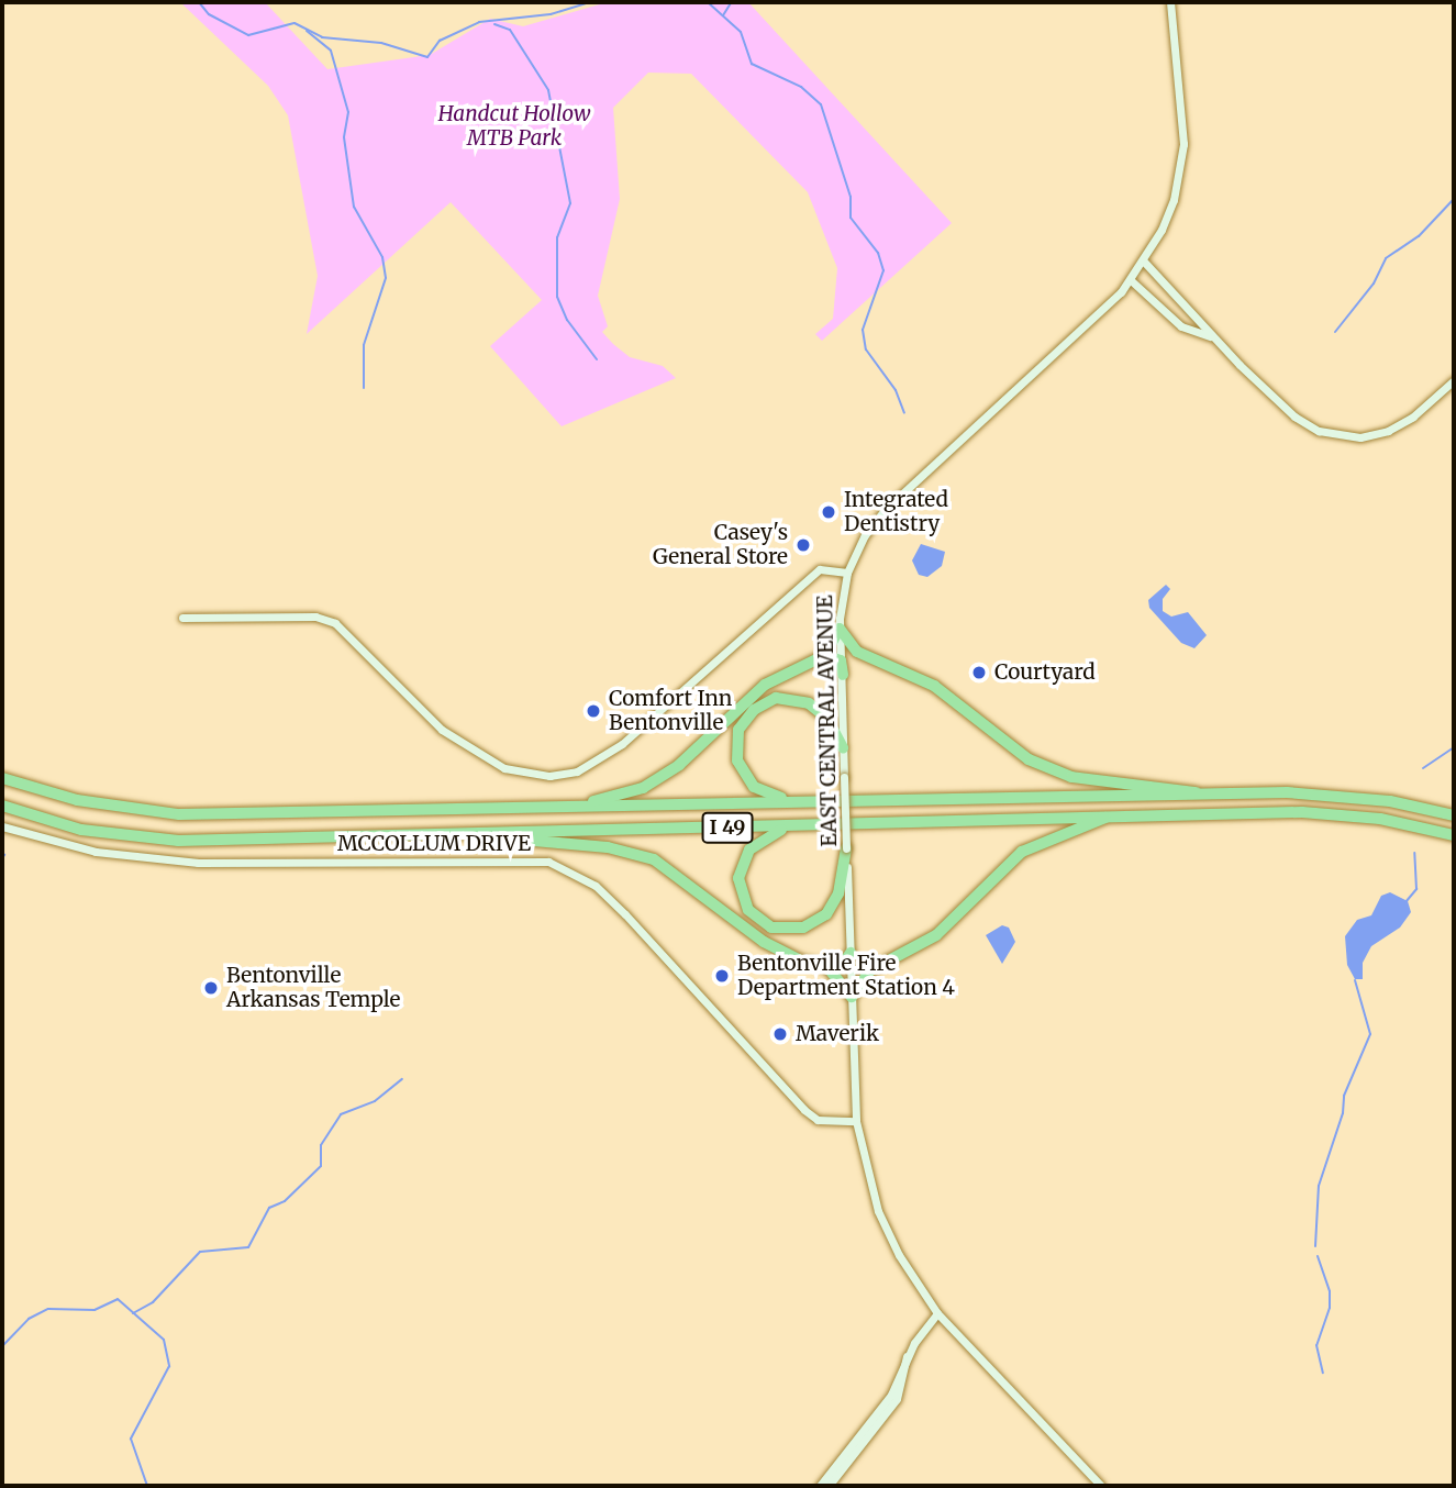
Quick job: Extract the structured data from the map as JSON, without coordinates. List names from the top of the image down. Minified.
{"streets":{"highway":["I 49"],"street":["EAST CENTRAL AVENUE","MCCOLLUM DRIVE"]},"crossings":[["EAST CENTRAL AVENUE","MCCOLLUM DRIVE"]],"parks":["Handcut Hollow MTB Park"],"places":["Integrated Dentistry","Casey's General Store","Courtyard","Comfort Inn Bentonville","Bentonville Fire Department Station 4","Bentonville Arkansas Temple","Maverik"]}
